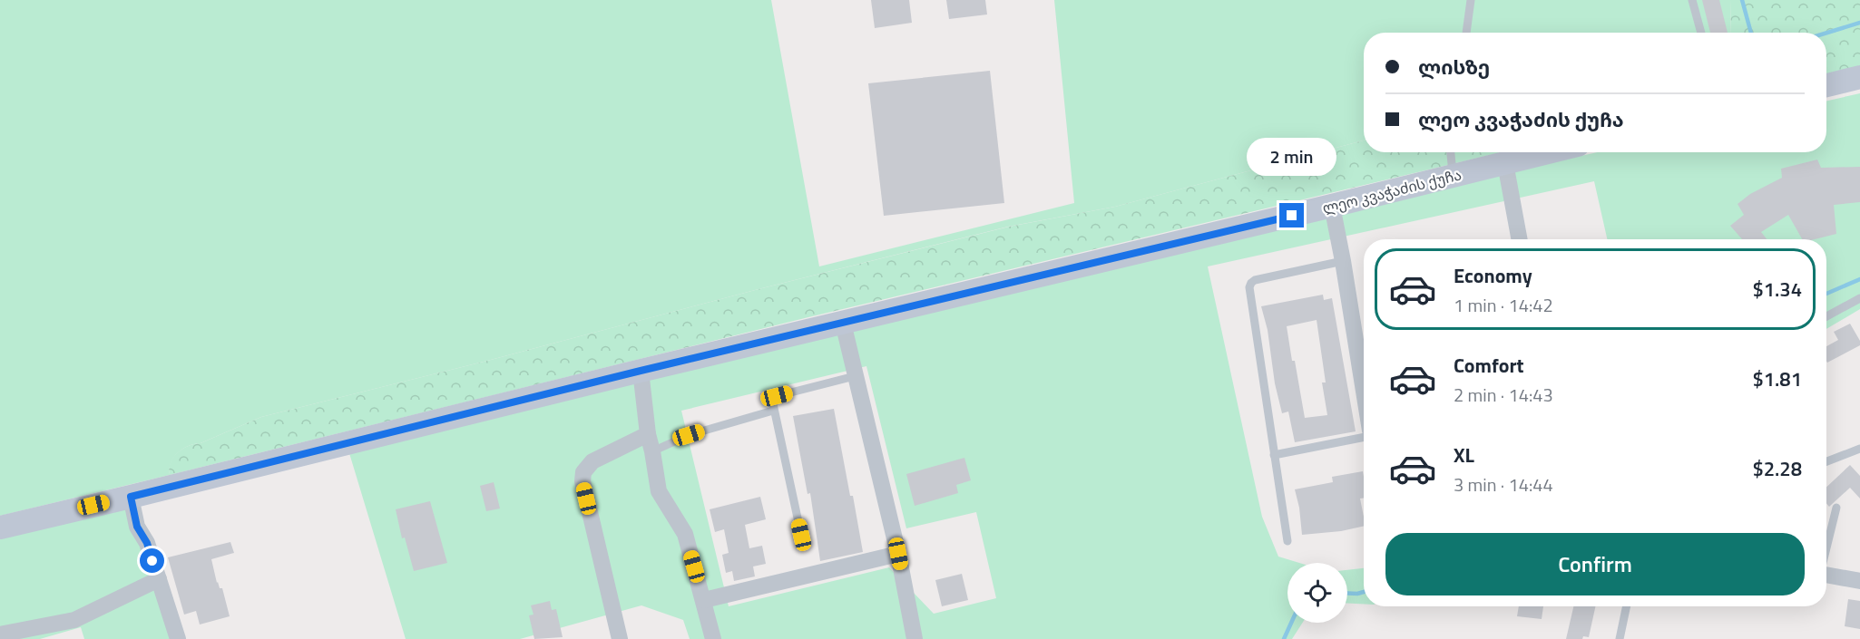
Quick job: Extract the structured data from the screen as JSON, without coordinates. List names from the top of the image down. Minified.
{"streets":{"main road":["ლეო კვაჭაძის ქუჩა"]},"page":{"banner":["ლისზე","ლეო კვაჭაძის ქუჩა"],"bubble":"2 min","list":[{"name":"Economy","note":"1 min · 14:42","value":"$1.34"},{"name":"Comfort","note":"2 min · 14:43","value":"$1.81"},{"name":"XL","note":"3 min · 14:44","value":"$2.28"}],"buttons":"Confirm"}}
